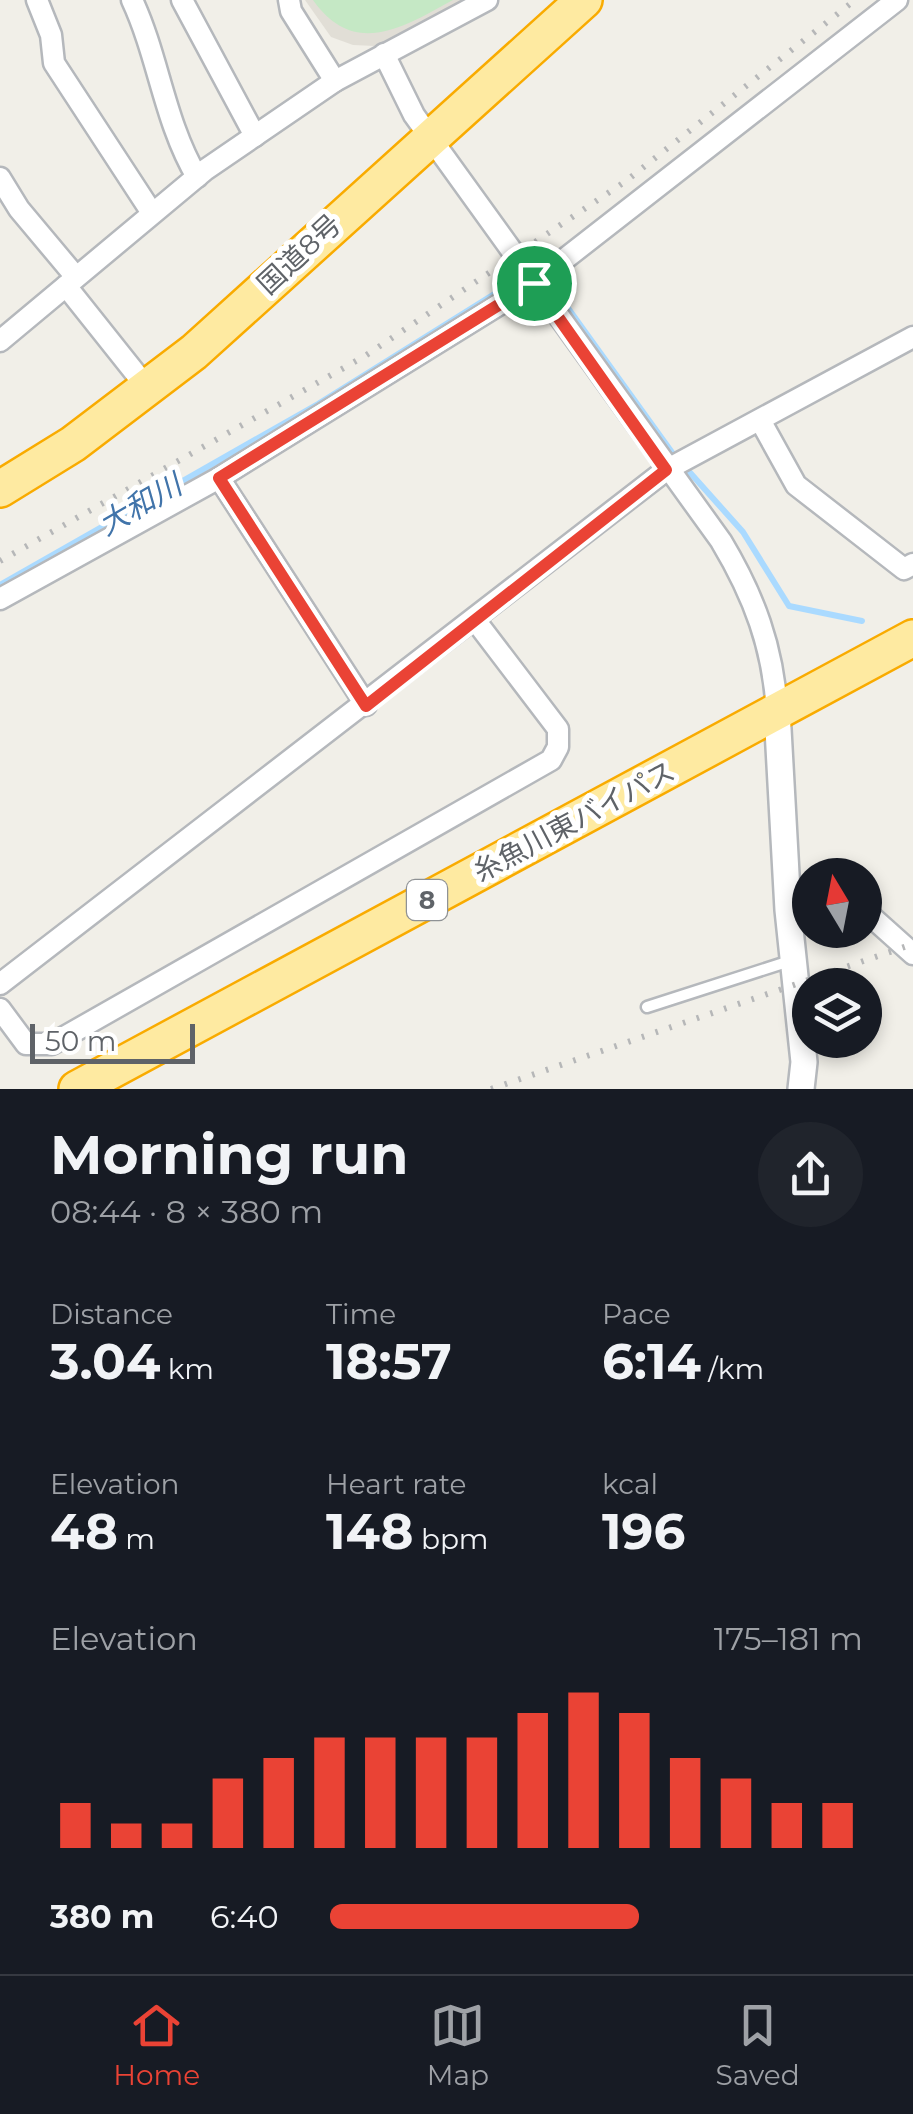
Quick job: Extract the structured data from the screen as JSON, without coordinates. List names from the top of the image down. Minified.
{"streets":{"highway":["国道8号","糸魚川東バイパス","8"]},"water":["大和川"],"scale_bar":"50 m","north":"top","page":{"scale":"50 m","heading":["Morning run","08:44 · 8 × 380 m"],"stats":[["Distance","3.04 km"],["Time","18:57"],["Pace","6:14 /km"],["Elevation","48 m"],["Heart rate","148 bpm"],["kcal","196"]],"chart":["Elevation","175–181 m"],"list":[{"name":"380 m","note":"6:40"}],"tabs":["Home","Map","Saved"]}}
